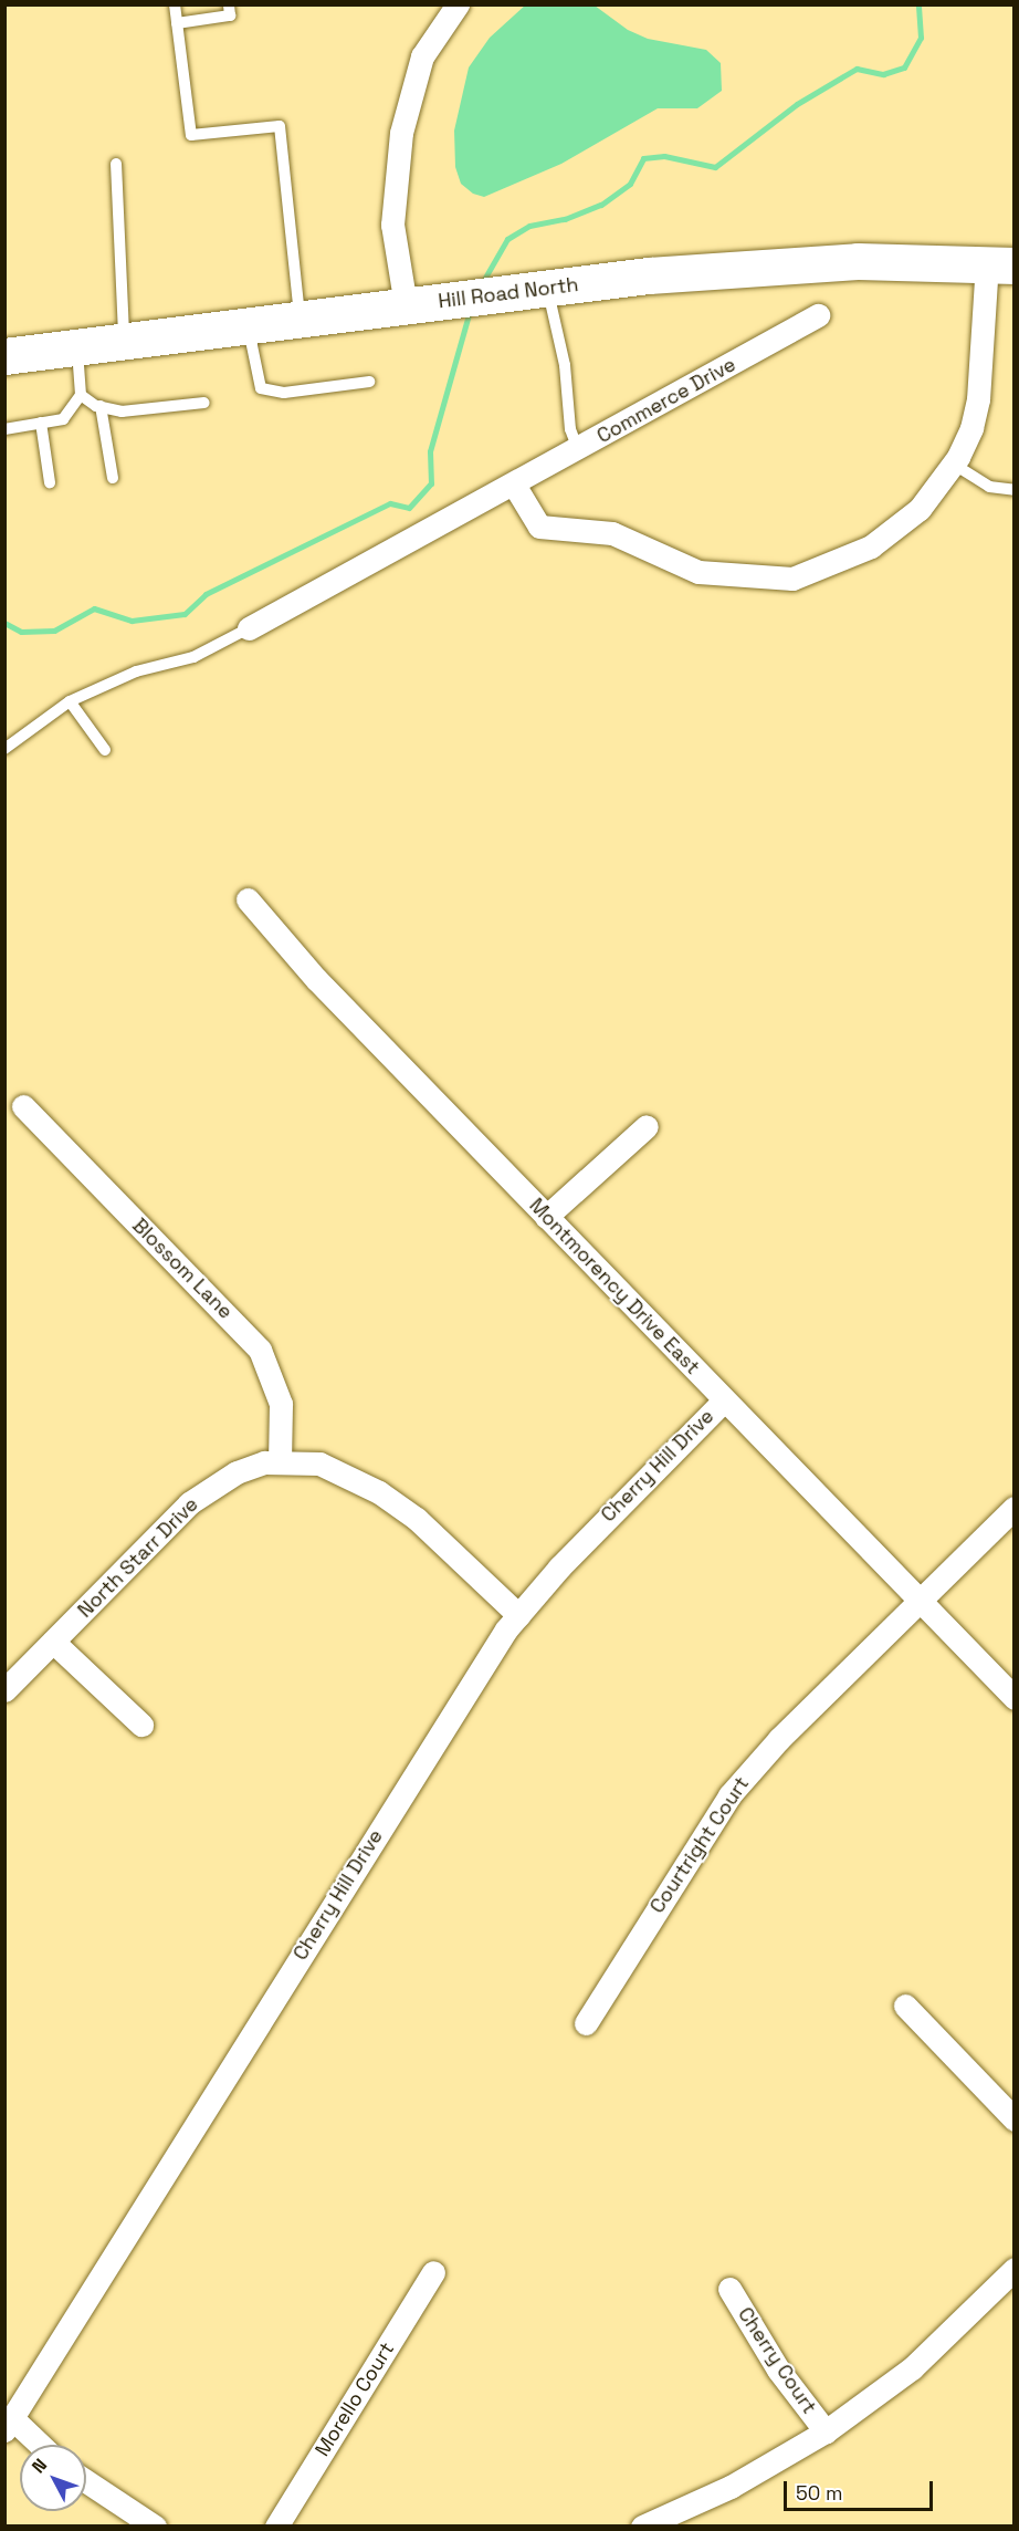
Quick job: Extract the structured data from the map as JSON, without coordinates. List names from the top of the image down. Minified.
{"streets":{"main road":["Hill Road North"],"street":["Commerce Drive","Blossom Lane","Montmorency Drive East","Cherry Hill Drive","North Starr Drive","Courtright Court","Cherry Court","Morello Court"]},"crossings":[["Blossom Lane","North Starr Drive"],["Montmorency Drive East","Cherry Hill Drive"],["Montmorency Drive East","Courtright Court"],["Cherry Hill Drive","North Starr Drive"]],"scale_bar":"50 m","north":"top left"}
